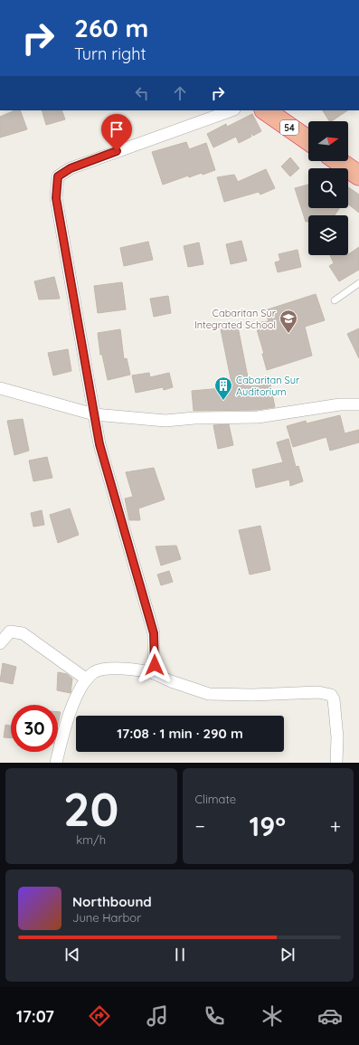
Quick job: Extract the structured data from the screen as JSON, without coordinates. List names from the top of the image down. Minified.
{"streets":{"highway":["54"]},"places":{"school or university":["Cabaritan Sur Integrated School"],"building":["Cabaritan Sur Auditorium"]},"north":"right","page":{"turn":["260 m","Turn right"],"limit":"30","trip":"17:08 · 1 min · 290 m","tile":[["20","km/h"],"Climate"],"heat":["−","19°","+"],"song":["Northbound","June Harbor"],"tabs":"17:07"}}
